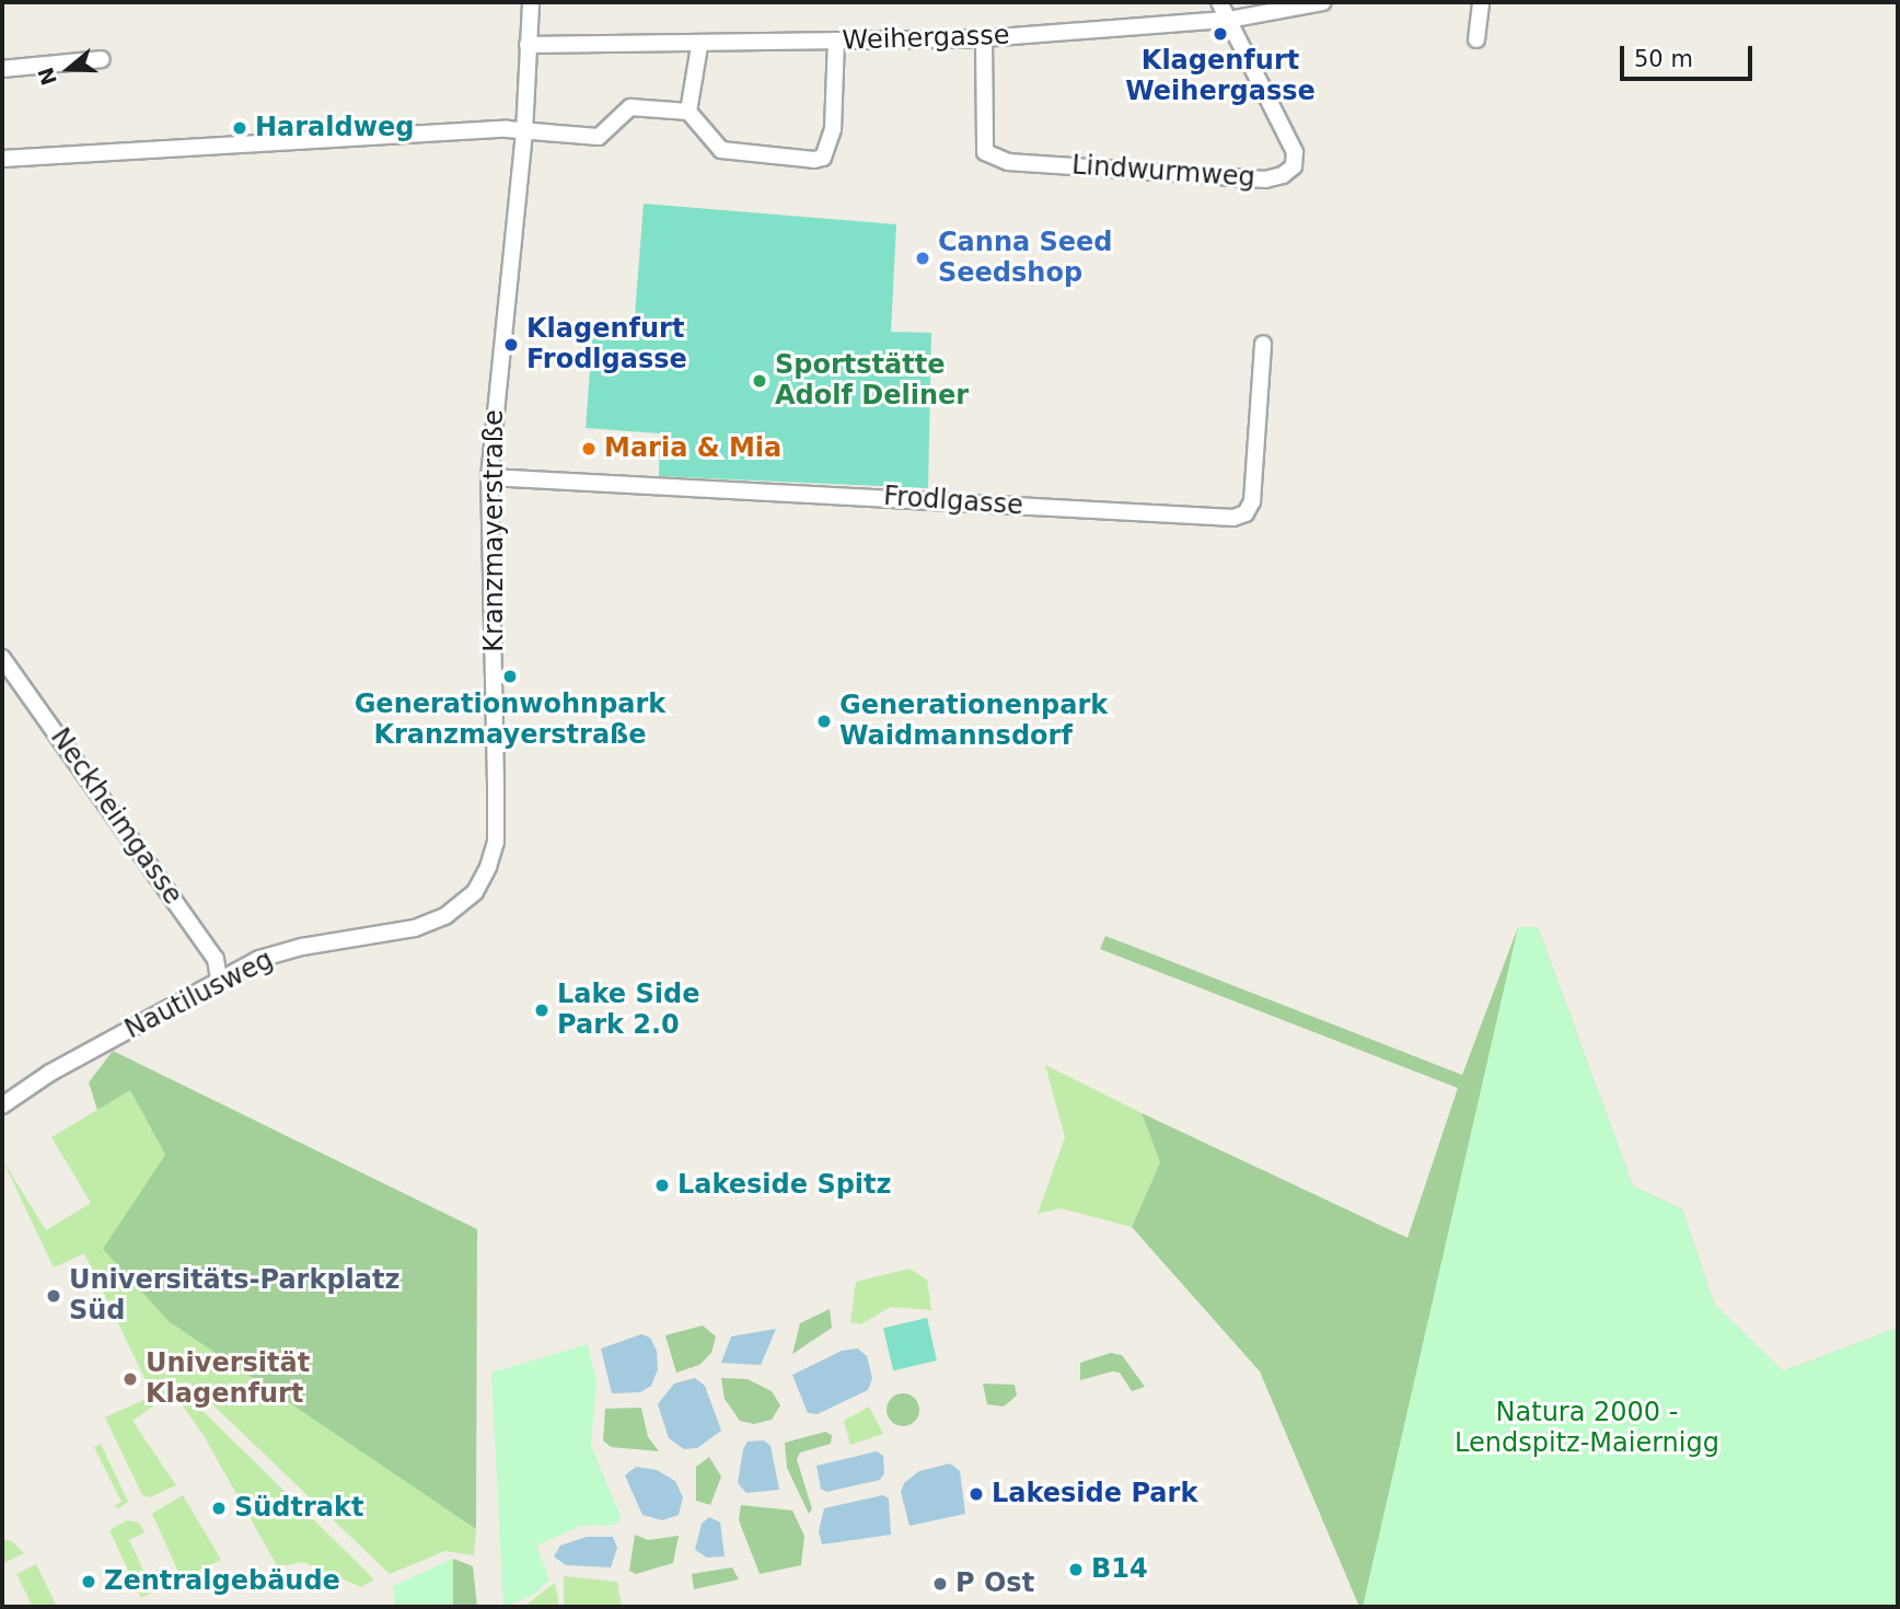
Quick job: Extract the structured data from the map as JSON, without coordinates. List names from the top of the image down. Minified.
{"streets":{"street":["Weihergasse","Lindwurmweg","Frodlgasse","Kranzmayerstraße","Neckheimgasse","Nautilusweg"]},"crossings":[["Weihergasse","Lindwurmweg"],["Weihergasse","Kranzmayerstraße"],["Frodlgasse","Kranzmayerstraße"],["Kranzmayerstraße","Nautilusweg"],["Neckheimgasse","Nautilusweg"]],"parks":["Natura 2000 - Lendspitz-Maiernigg"],"places":["Klagenfurt Weihergasse","Haraldweg","Canna Seed Seedshop","Klagenfurt Frodlgasse","Sportstätte Adolf Deliner","Maria & Mia","Generationwohnpark Kranzmayerstraße","Generationenpark Waidmannsdorf","Lake Side Park 2.0","Lakeside Spitz","Universitäts-Parkplatz Süd","Universität Klagenfurt","Lakeside Park","Südtrakt","B14","Zentralgebäude","P Ost"],"scale_bar":"50 m","north":"left"}
